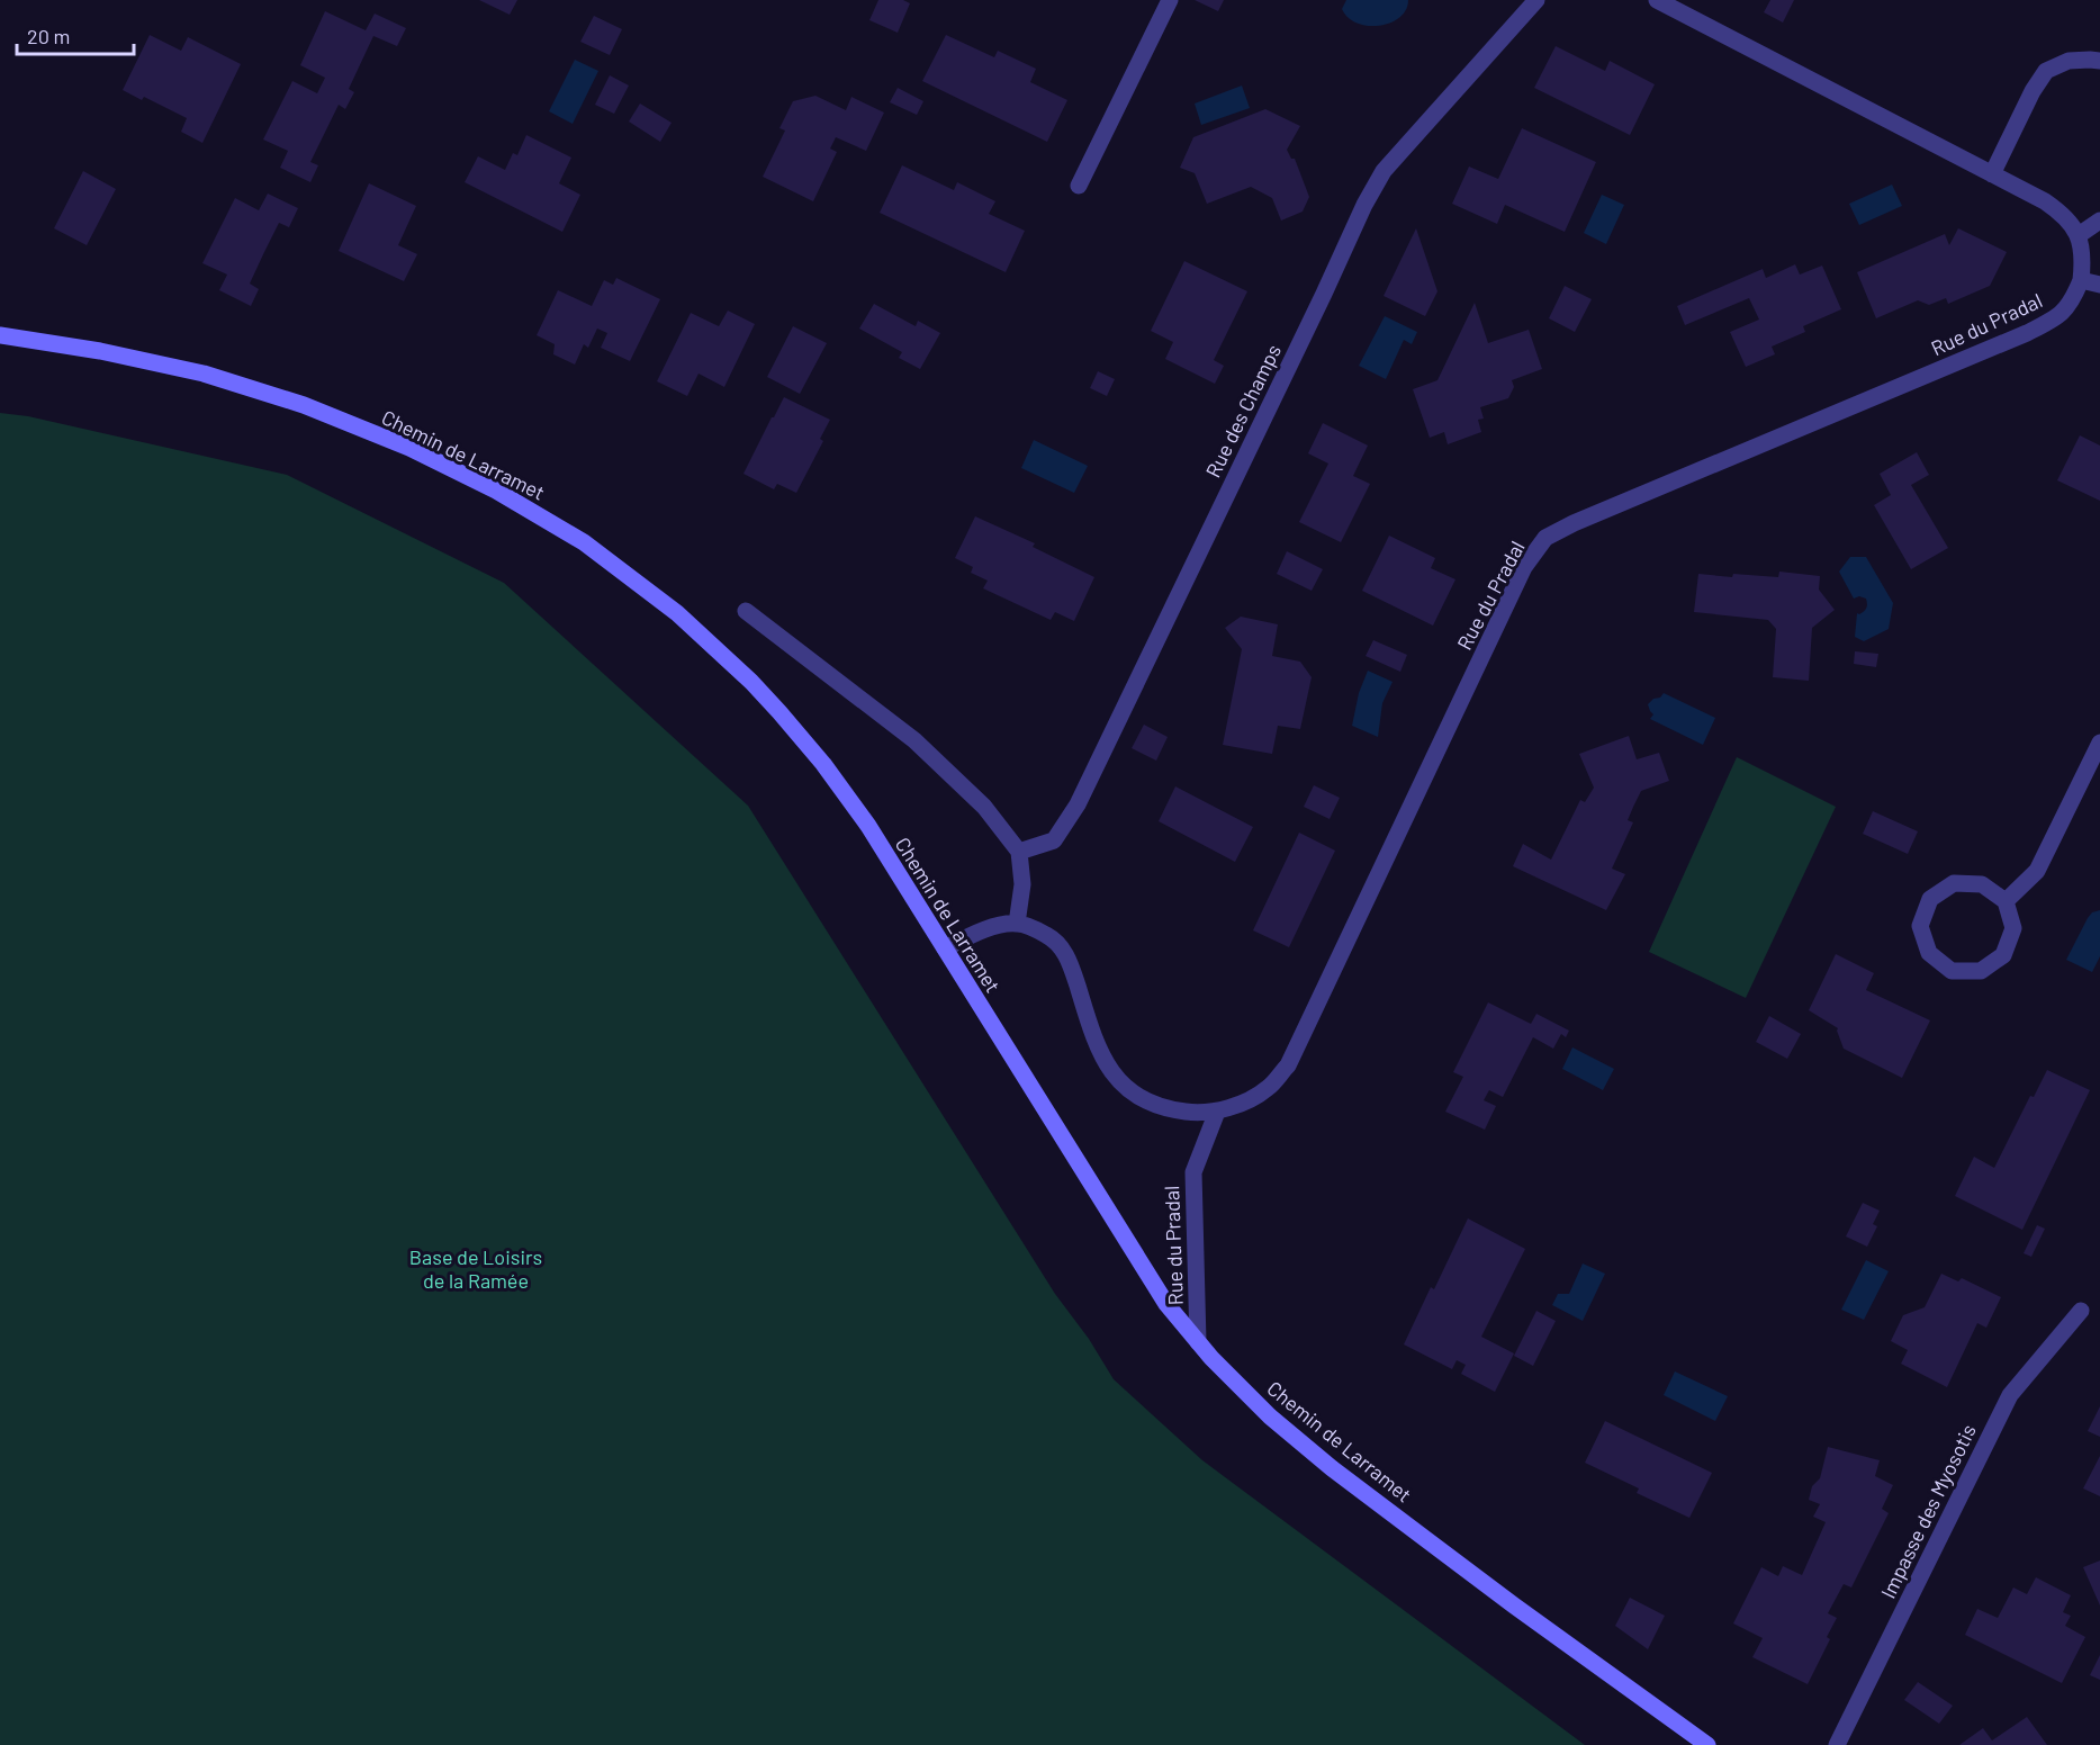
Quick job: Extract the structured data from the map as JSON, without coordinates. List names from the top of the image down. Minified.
{"streets":{"main road":["Chemin de Larramet"],"street":["Rue du Pradal","Rue des Champs","Impasse des Myosotis"]},"crossings":[["Rue du Pradal","Chemin de Larramet"]],"parks":["Base de Loisirs de la Ramée"],"scale_bar":"20 m"}
